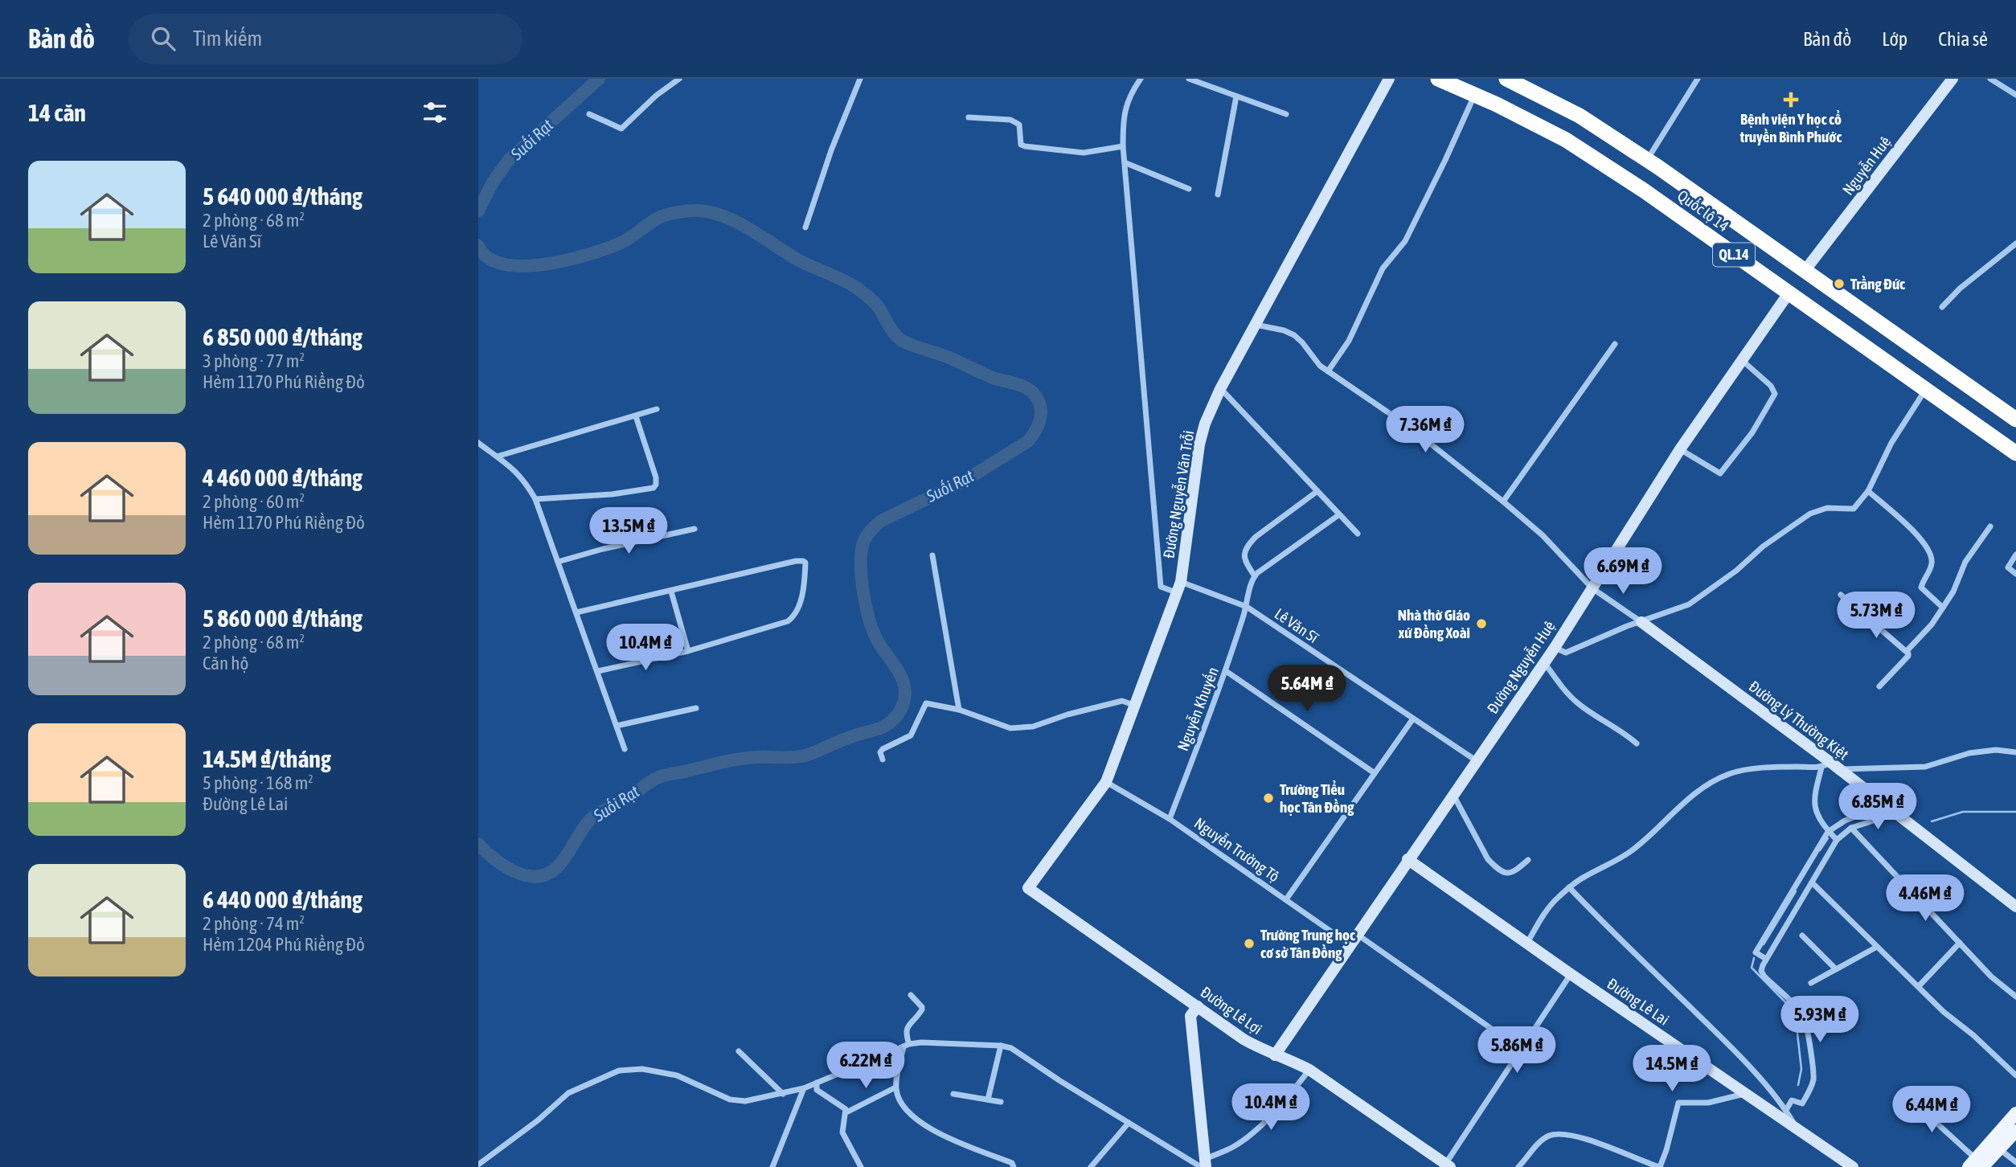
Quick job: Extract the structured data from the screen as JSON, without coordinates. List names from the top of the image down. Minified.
{"streets":{"highway":["Quốc lộ 14","QL.14"],"street":["Nguyễn Huệ","Đường Nguyễn Văn Trỗi","Lê Văn Sĩ","Đường Nguyễn Huệ","Nguyễn Khuyến","Đường Lý Thường Kiệt","Nguyễn Trường Tộ","Đường Lê Lai","Đường Lê Lợi"]},"crossings":[["Nguyễn Huệ","Quốc lộ 14"],["Quốc lộ 14","Đường Nguyễn Huệ"],["Đường Nguyễn Văn Trỗi","Lê Văn Sĩ"],["Đường Nguyễn Văn Trỗi","Nguyễn Trường Tộ"],["Đường Nguyễn Văn Trỗi","Đường Lê Lợi"],["Lê Văn Sĩ","Đường Nguyễn Huệ"],["Lê Văn Sĩ","Nguyễn Khuyến"],["Đường Nguyễn Huệ","Nguyễn Trường Tộ"],["Đường Nguyễn Huệ","Đường Lê Lai"],["Đường Nguyễn Huệ","Đường Lê Lợi"],["Nguyễn Khuyến","Nguyễn Trường Tộ"]],"water":["Suối Rạt"],"places":{"health":["Bệnh viện Y học cổ truyền Bình Phước"],"other":["Trầng Đức","Nhà thờ Giáo xứ Đồng Xoài","Trường Tiểu học Tân Đồng","Trường Trung học cơ sở Tân Đồng"]},"page":{"header":"Bản đồ","search":"Tìm kiếm","nav":["Bản đồ","Lớp","Chia sẻ"],"heading":"14 căn","list":[{"name":"5 640 000 ₫/tháng","note":"2 phòng · 68 m² · Lê Văn Sĩ"},{"name":"6 850 000 ₫/tháng","note":"3 phòng · 77 m² · Hẻm 1170 Phú Riềng Đỏ"},{"name":"4 460 000 ₫/tháng","note":"2 phòng · 60 m² · Hẻm 1170 Phú Riềng Đỏ"},{"name":"5 860 000 ₫/tháng","note":"2 phòng · 68 m² · Căn hộ"},{"name":"14.5M ₫/tháng","note":"5 phòng · 168 m² · Đường Lê Lai"},{"name":"6 440 000 ₫/tháng","note":"2 phòng · 74 m² · Hẻm 1204 Phú Riềng Đỏ"}],"price":["7.36M ₫","13.5M ₫","6.69M ₫","5.73M ₫","10.4M ₫","5.64M ₫","6.85M ₫","4.46M ₫","5.93M ₫","5.86M ₫","6.22M ₫","14.5M ₫","10.4M ₫","6.44M ₫"]}}
